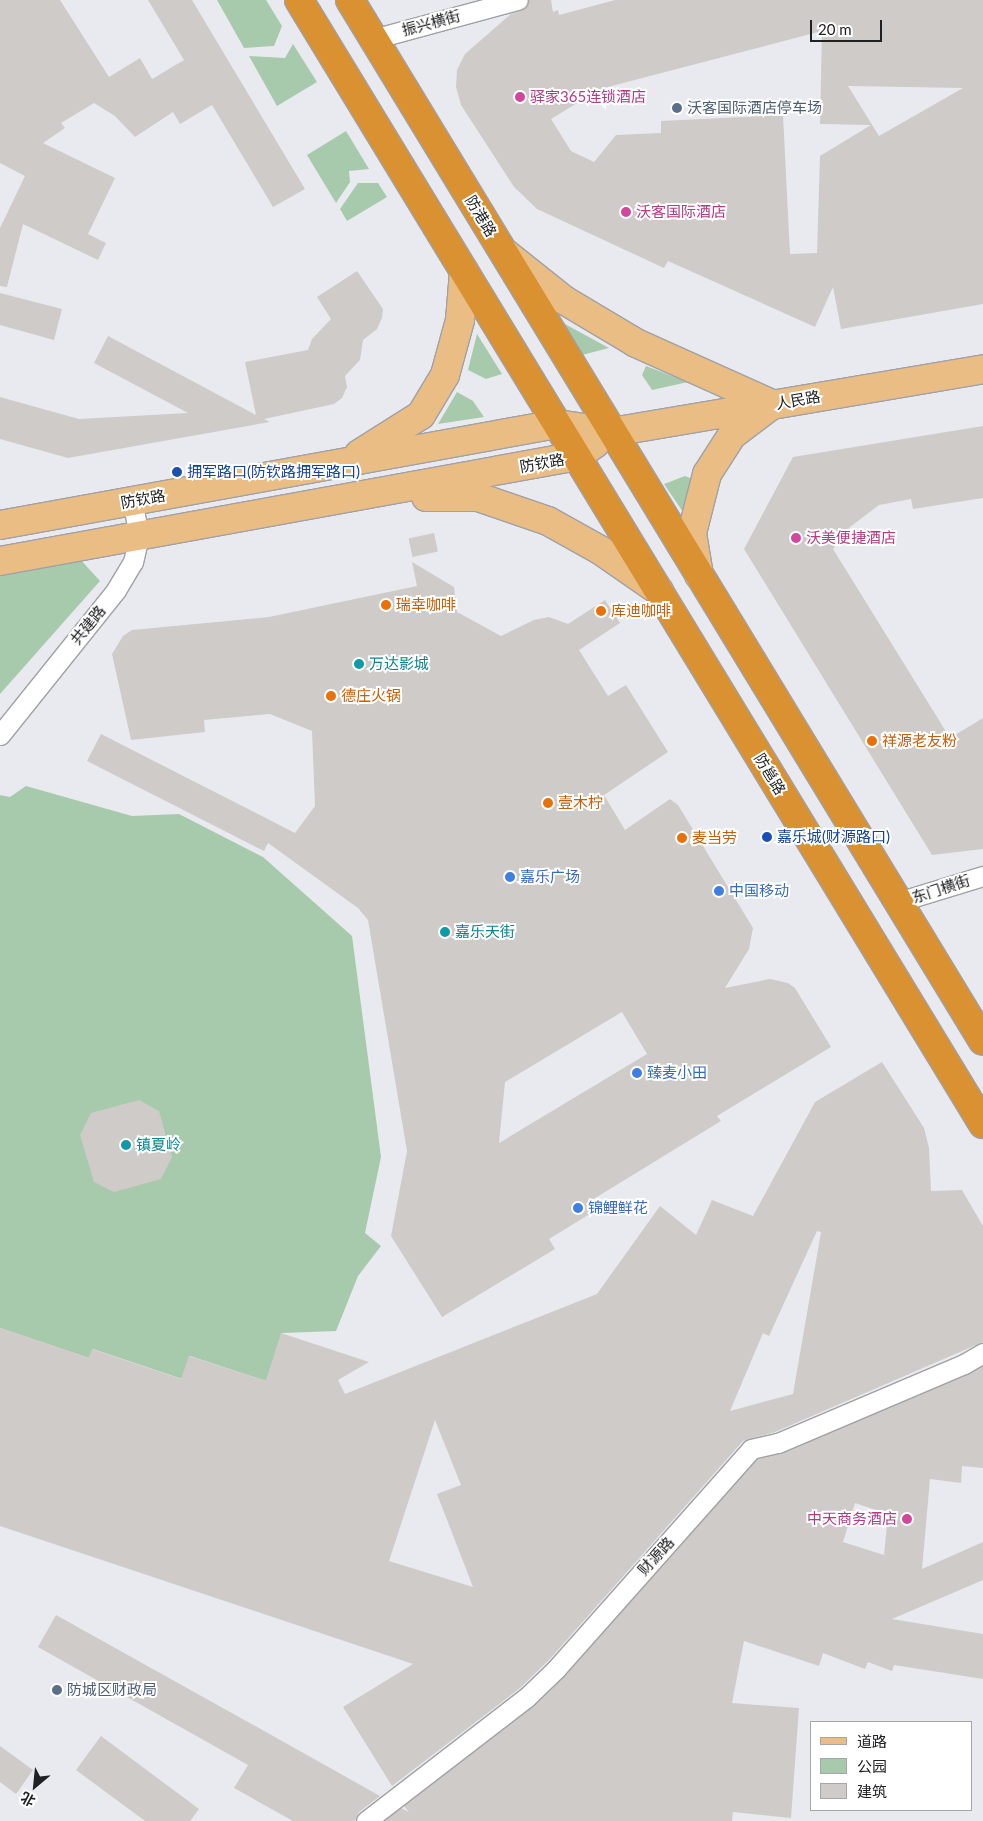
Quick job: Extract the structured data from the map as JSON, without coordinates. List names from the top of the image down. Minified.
{"streets":{"highway":["防港路","防邕路"],"main road":["人民路","防钦路"],"street":["振兴横街","共建路","东门横街","财源路"]},"crossings":[["振兴横街","防港路"],["防港路","人民路"],["防港路","防钦路"],["人民路","防钦路"],["防钦路","共建路"],["防钦路","防邕路"]],"places":["驿家365连锁酒店","沃客国际酒店停车场","沃客国际酒店","拥军路口(防钦路拥军路口)","沃美便捷酒店","瑞幸咖啡","库迪咖啡","万达影城","德庄火锅","祥源老友粉","壹木柠","嘉乐城(财源路口)","麦当劳","嘉乐广场","中国移动","嘉乐天街","臻麦小田","镇夏岭","锦鲤鲜花","中天商务酒店","防城区财政局"],"legend":["道路","公园","建筑"],"scale_bar":"20 m","north":"bottom left"}
